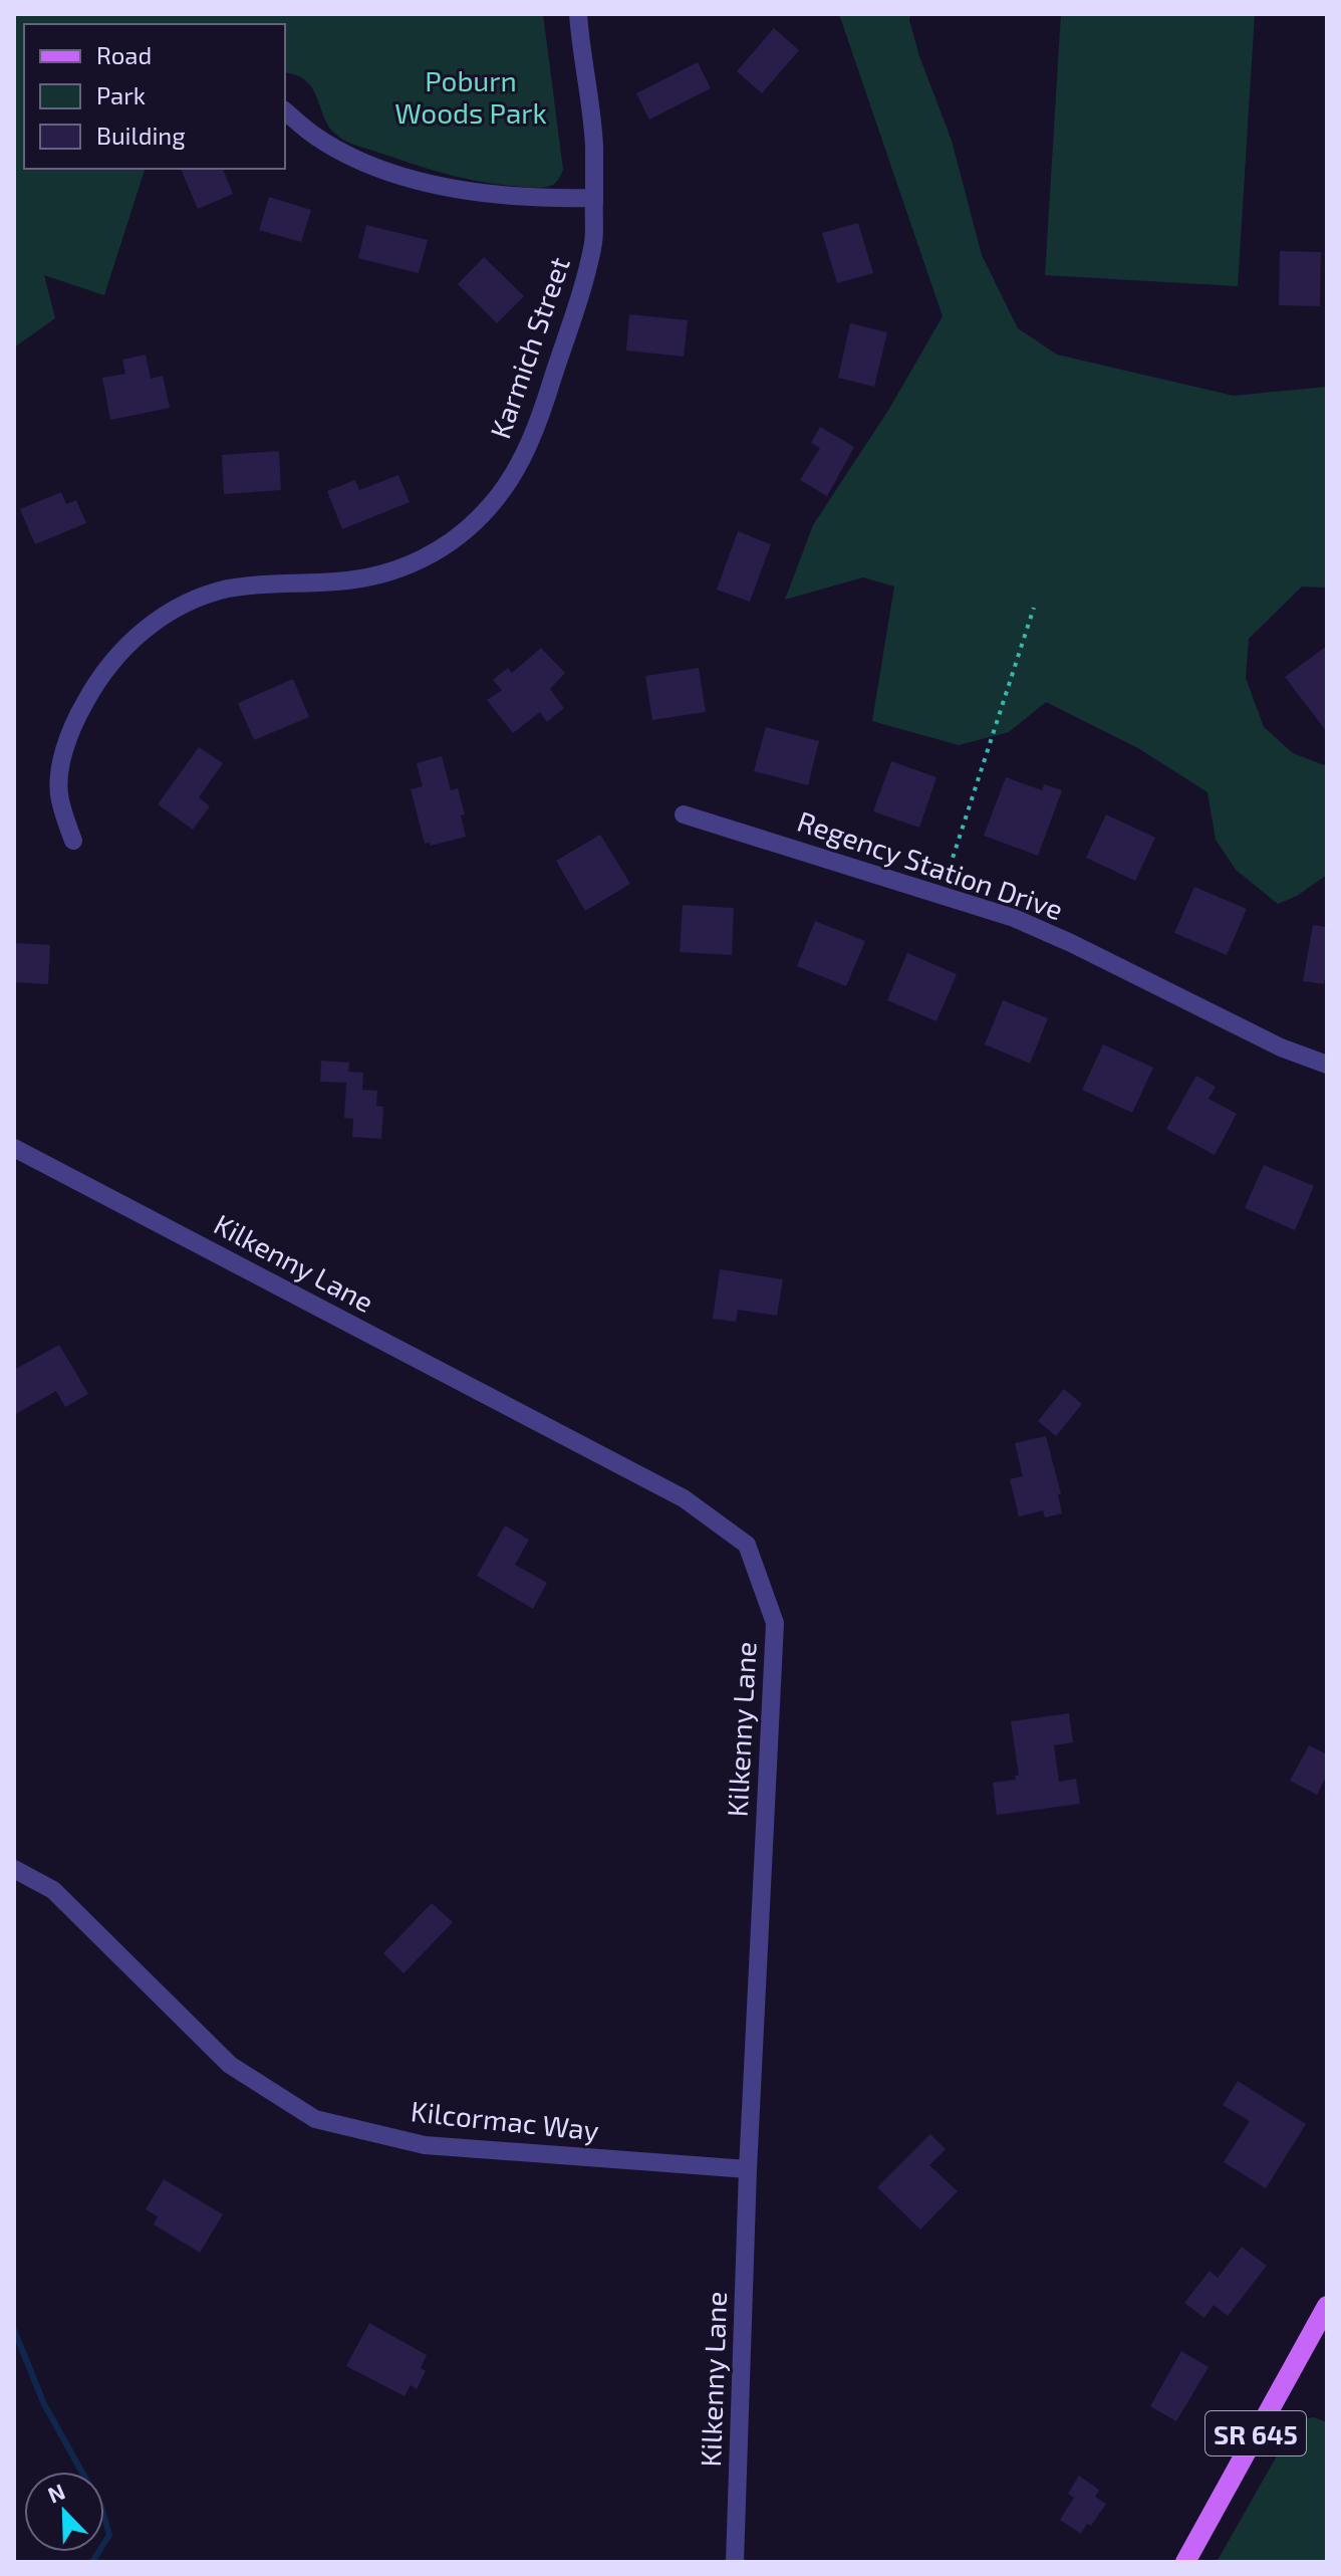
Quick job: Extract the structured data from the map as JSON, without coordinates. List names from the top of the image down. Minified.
{"streets":{"main road":["SR 645"],"street":["Karmich Street","Regency Station Drive","Kilkenny Lane","Kilcormac Way"]},"crossings":[["Kilkenny Lane","Kilcormac Way"]],"parks":["Poburn Woods Park"],"legend":["Road","Park","Building"],"north":"top left"}
